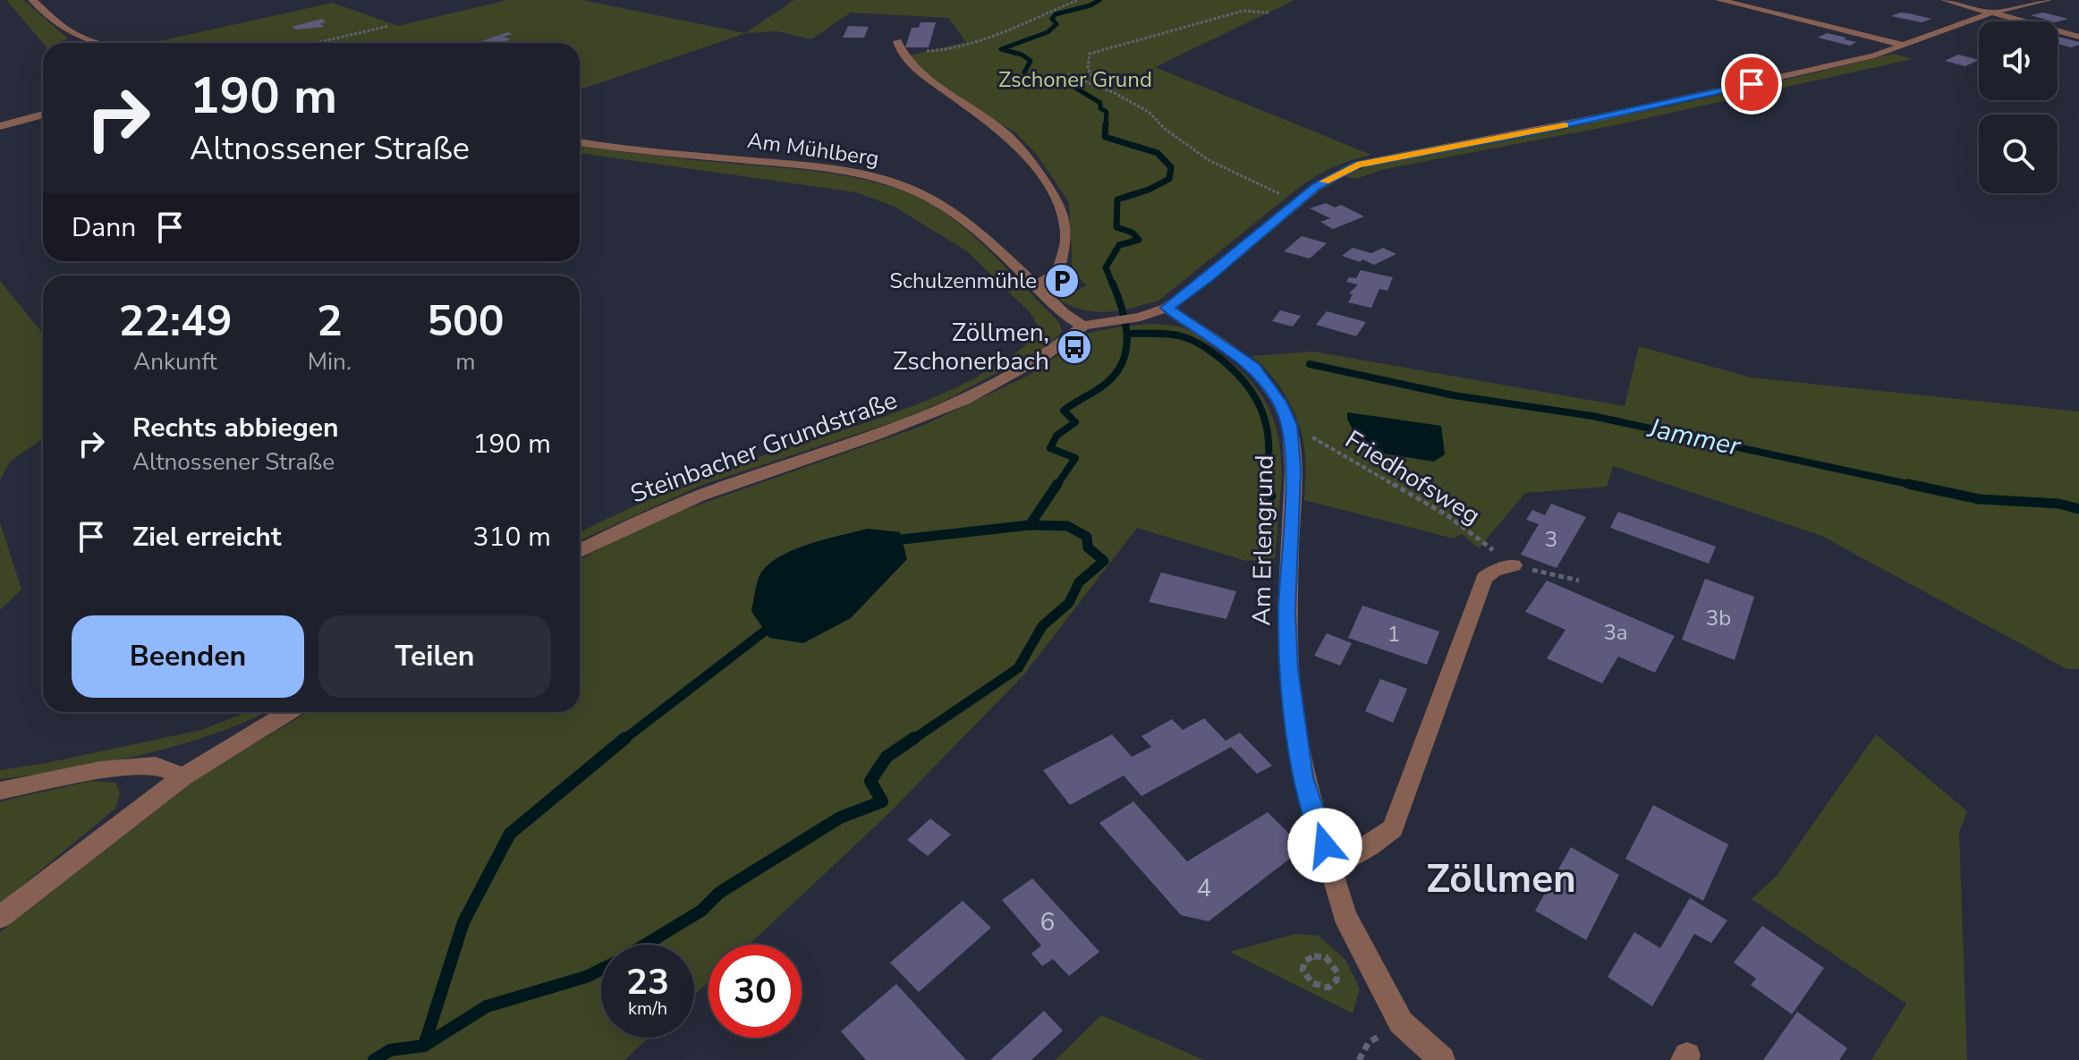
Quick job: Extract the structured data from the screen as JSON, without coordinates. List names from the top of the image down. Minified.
{"streets":{"street":["Am Mühlberg","Steinbacher Grundstraße","Am Erlengrund"],"path":["Friedhofsweg"]},"crossings":[["Am Mühlberg","Steinbacher Grundstraße"],["Friedhofsweg","Am Erlengrund"]],"districts":["Zöllmen"],"water":["Jammer"],"parks":["Zschoner Grund"],"places":{"parking":["Schulzenmühle"],"bus stop":["Zöllmen, Zschonerbach"]},"house_numbers":["3","3b","3a","1","4","6"],"page":{"turn":["190 m","Altnossener Straße"],"then":"Dann","eta":["22:49","Ankunft","2","Min.","500","m"],"list":[{"name":"Rechts abbiegen","note":"Altnossener Straße","value":"190 m"},{"name":"Ziel erreicht","value":"310 m"}],"buttons":["Beenden","Teilen"],"speed":"23 km/h","limit":"30"}}
